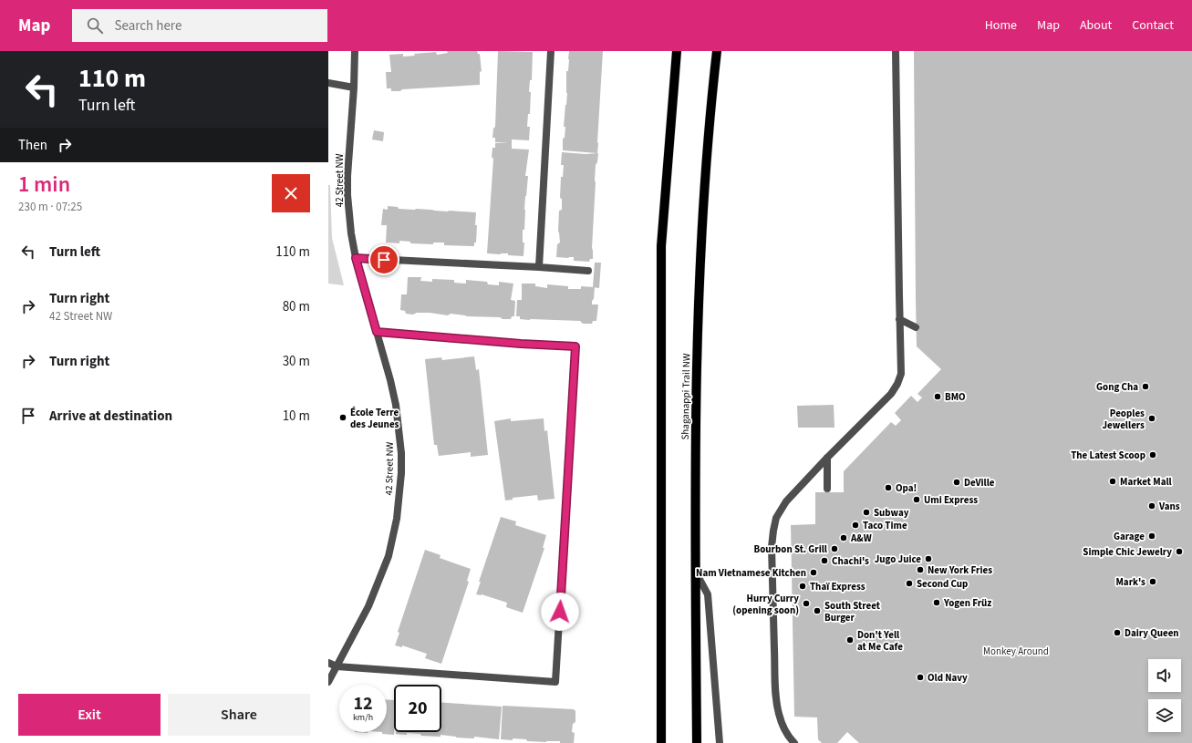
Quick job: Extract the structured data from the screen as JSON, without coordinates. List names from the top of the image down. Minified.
{"streets":{"main road":["Shaganappi Trail NW"],"street":["42 Street NW"]},"parks":["Monkey Around"],"places":["Gong Cha","BMO","École Terre des Jeunes","Peoples Jewellers","The Latest Scoop","Market Mall","DeVille","Opa!","Umi Express","Vans","Subway","Taco Time","Garage","A&W","Bourbon St. Grill","Simple Chic Jewelry","Jugo Juice","Chachi's","New York Fries","Nam Vietnamese Kitchen","Mark's","Second Cup","Thaï Express","Yogen Früz","Hurry Curry (opening soon)","South Street Burger","Dairy Queen","Don't Yell at Me Cafe","Old Navy"],"page":{"header":"Map","search":"Search here","nav":["Home","Map","About","Contact"],"turn":["110 m","Turn left"],"then":"Then","heading":["1 min","230 m · 07:25"],"list":[{"name":"Turn left","value":"110 m"},{"name":"Turn right","note":"42 Street NW","value":"80 m"},{"name":"Turn right","value":"30 m"},{"name":"Arrive at destination","value":"10 m"}],"speed":"12 km/h","limit":"20","buttons":["Exit","Share"]}}
